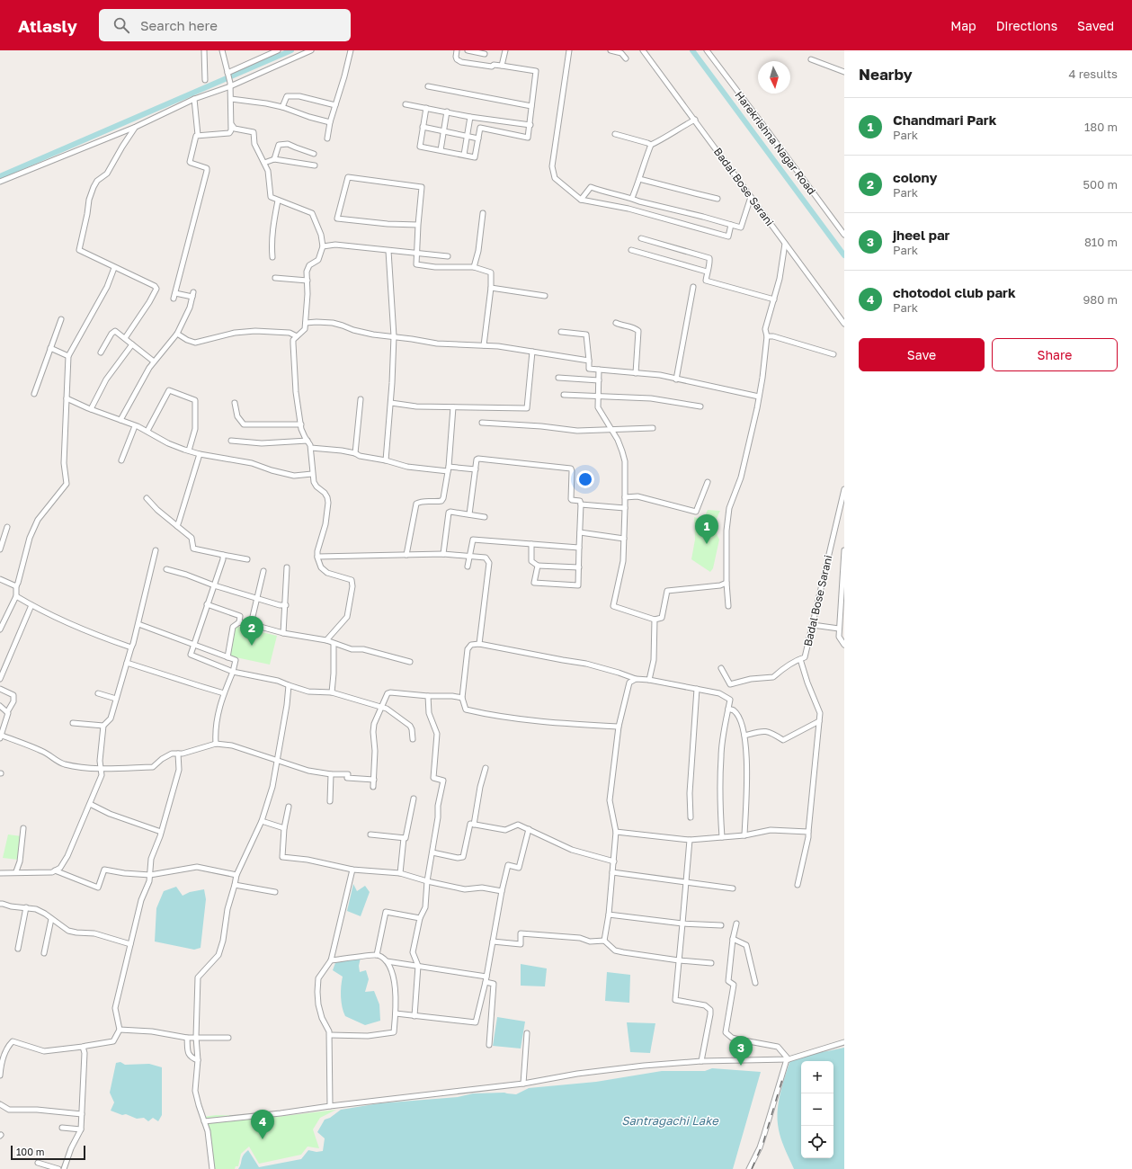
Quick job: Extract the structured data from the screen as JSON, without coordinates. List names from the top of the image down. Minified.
{"streets":{"street":["Harekrishna Nagar Road","Badal Bose Sarani"]},"water":["Santragachi Lake"],"scale_bar":"100 m","north":"bottom","page":{"header":"Atlasly","search":"Search here","nav":["Map","Directions","Saved"],"heading":["Nearby","4 results"],"list":[{"mark":"1","name":"Chandmari Park","note":"Park","value":"180 m"},{"mark":"2","name":"colony","note":"Park","value":"500 m"},{"mark":"3","name":"jheel par","note":"Park","value":"810 m"},{"mark":"4","name":"chotodol club park","note":"Park","value":"980 m"}],"buttons":["Save","Share"],"pins":["1","2","3","4"],"map_buttons":["+","−"],"scale":"100 m"}}
